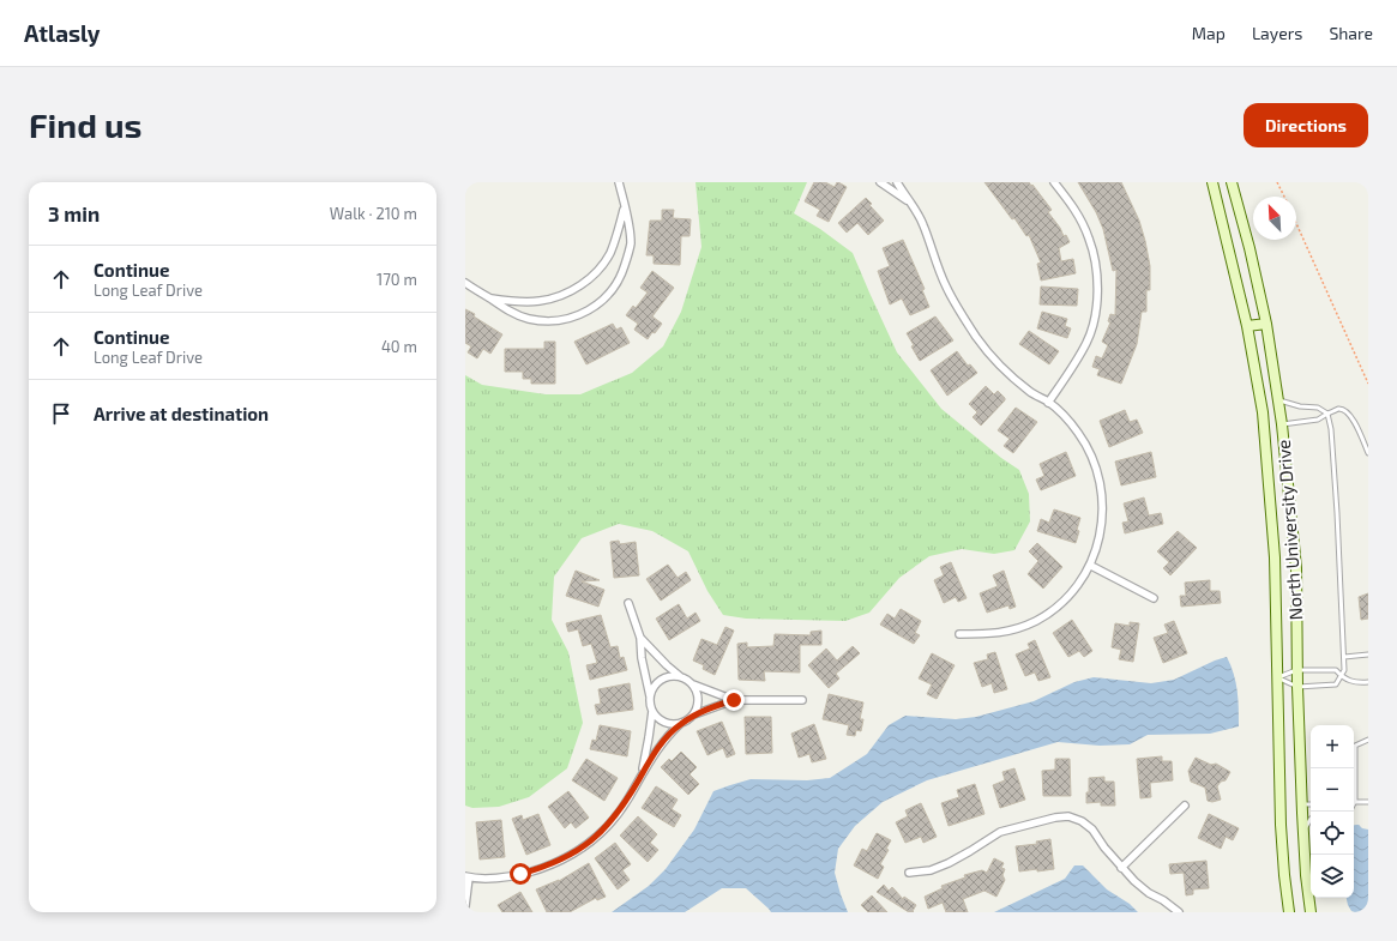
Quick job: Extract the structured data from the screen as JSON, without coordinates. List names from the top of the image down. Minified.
{"streets":{"main road":["North University Drive"]},"north":"top left","page":{"header":"Atlasly","nav":["Map","Layers","Share"],"buttons":"Directions","title":"Find us","heading":["3 min","Walk · 210 m"],"list":[["Continue","Long Leaf Drive","170 m"],["Continue","Long Leaf Drive","40 m"],"Arrive at destination"],"map_buttons":["+","−"]}}
